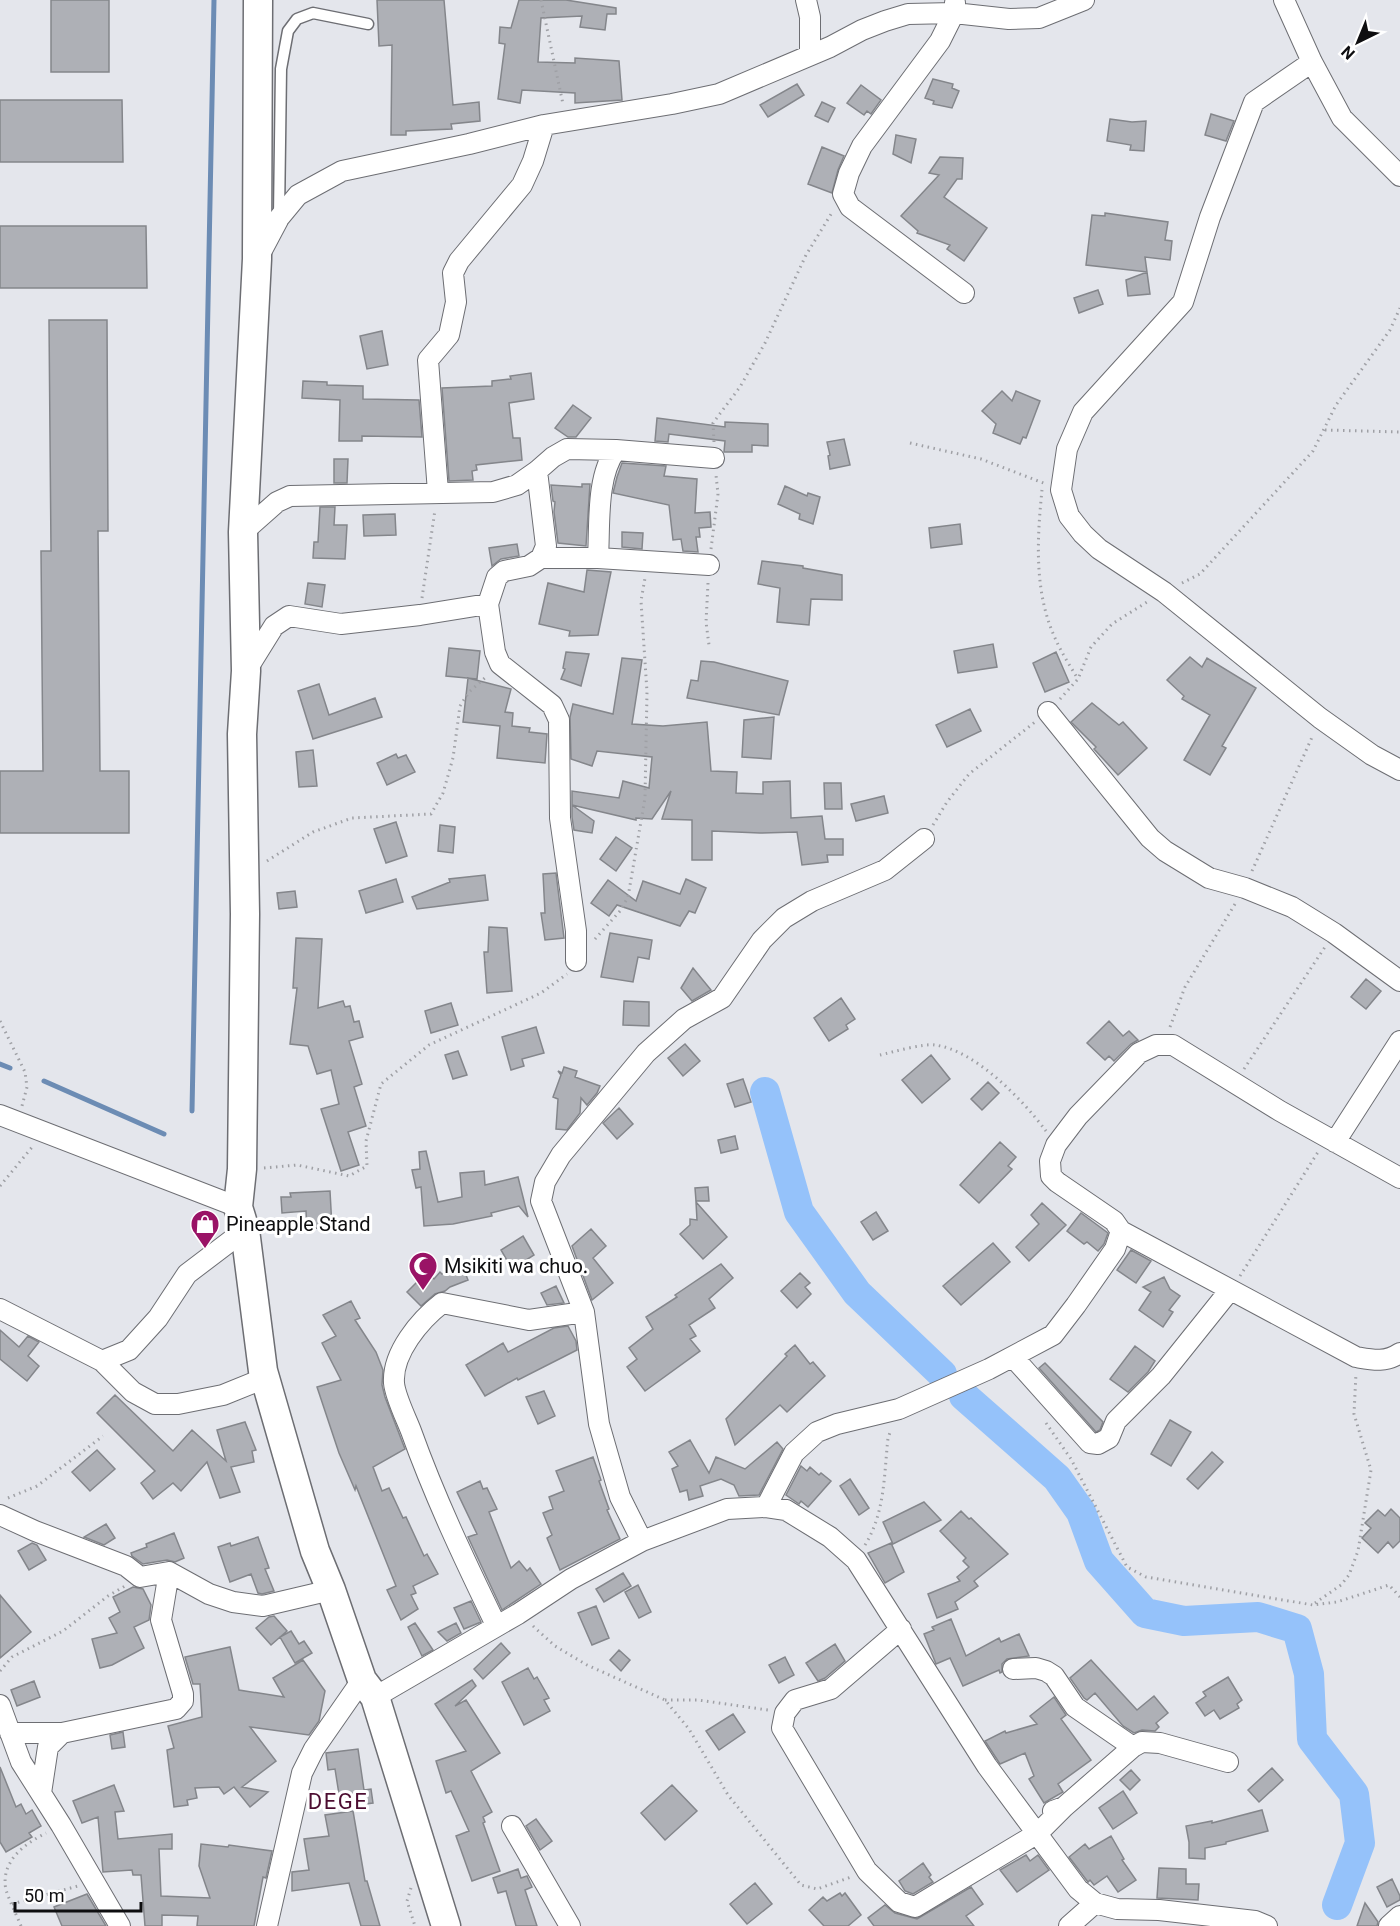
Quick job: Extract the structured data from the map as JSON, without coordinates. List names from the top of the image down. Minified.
{"districts":["DEGE"],"places":{"shop":["Pineapple Stand"],"mosque":["Msikiti wa chuo."]},"scale_bar":"50 m","north":"bottom left"}
